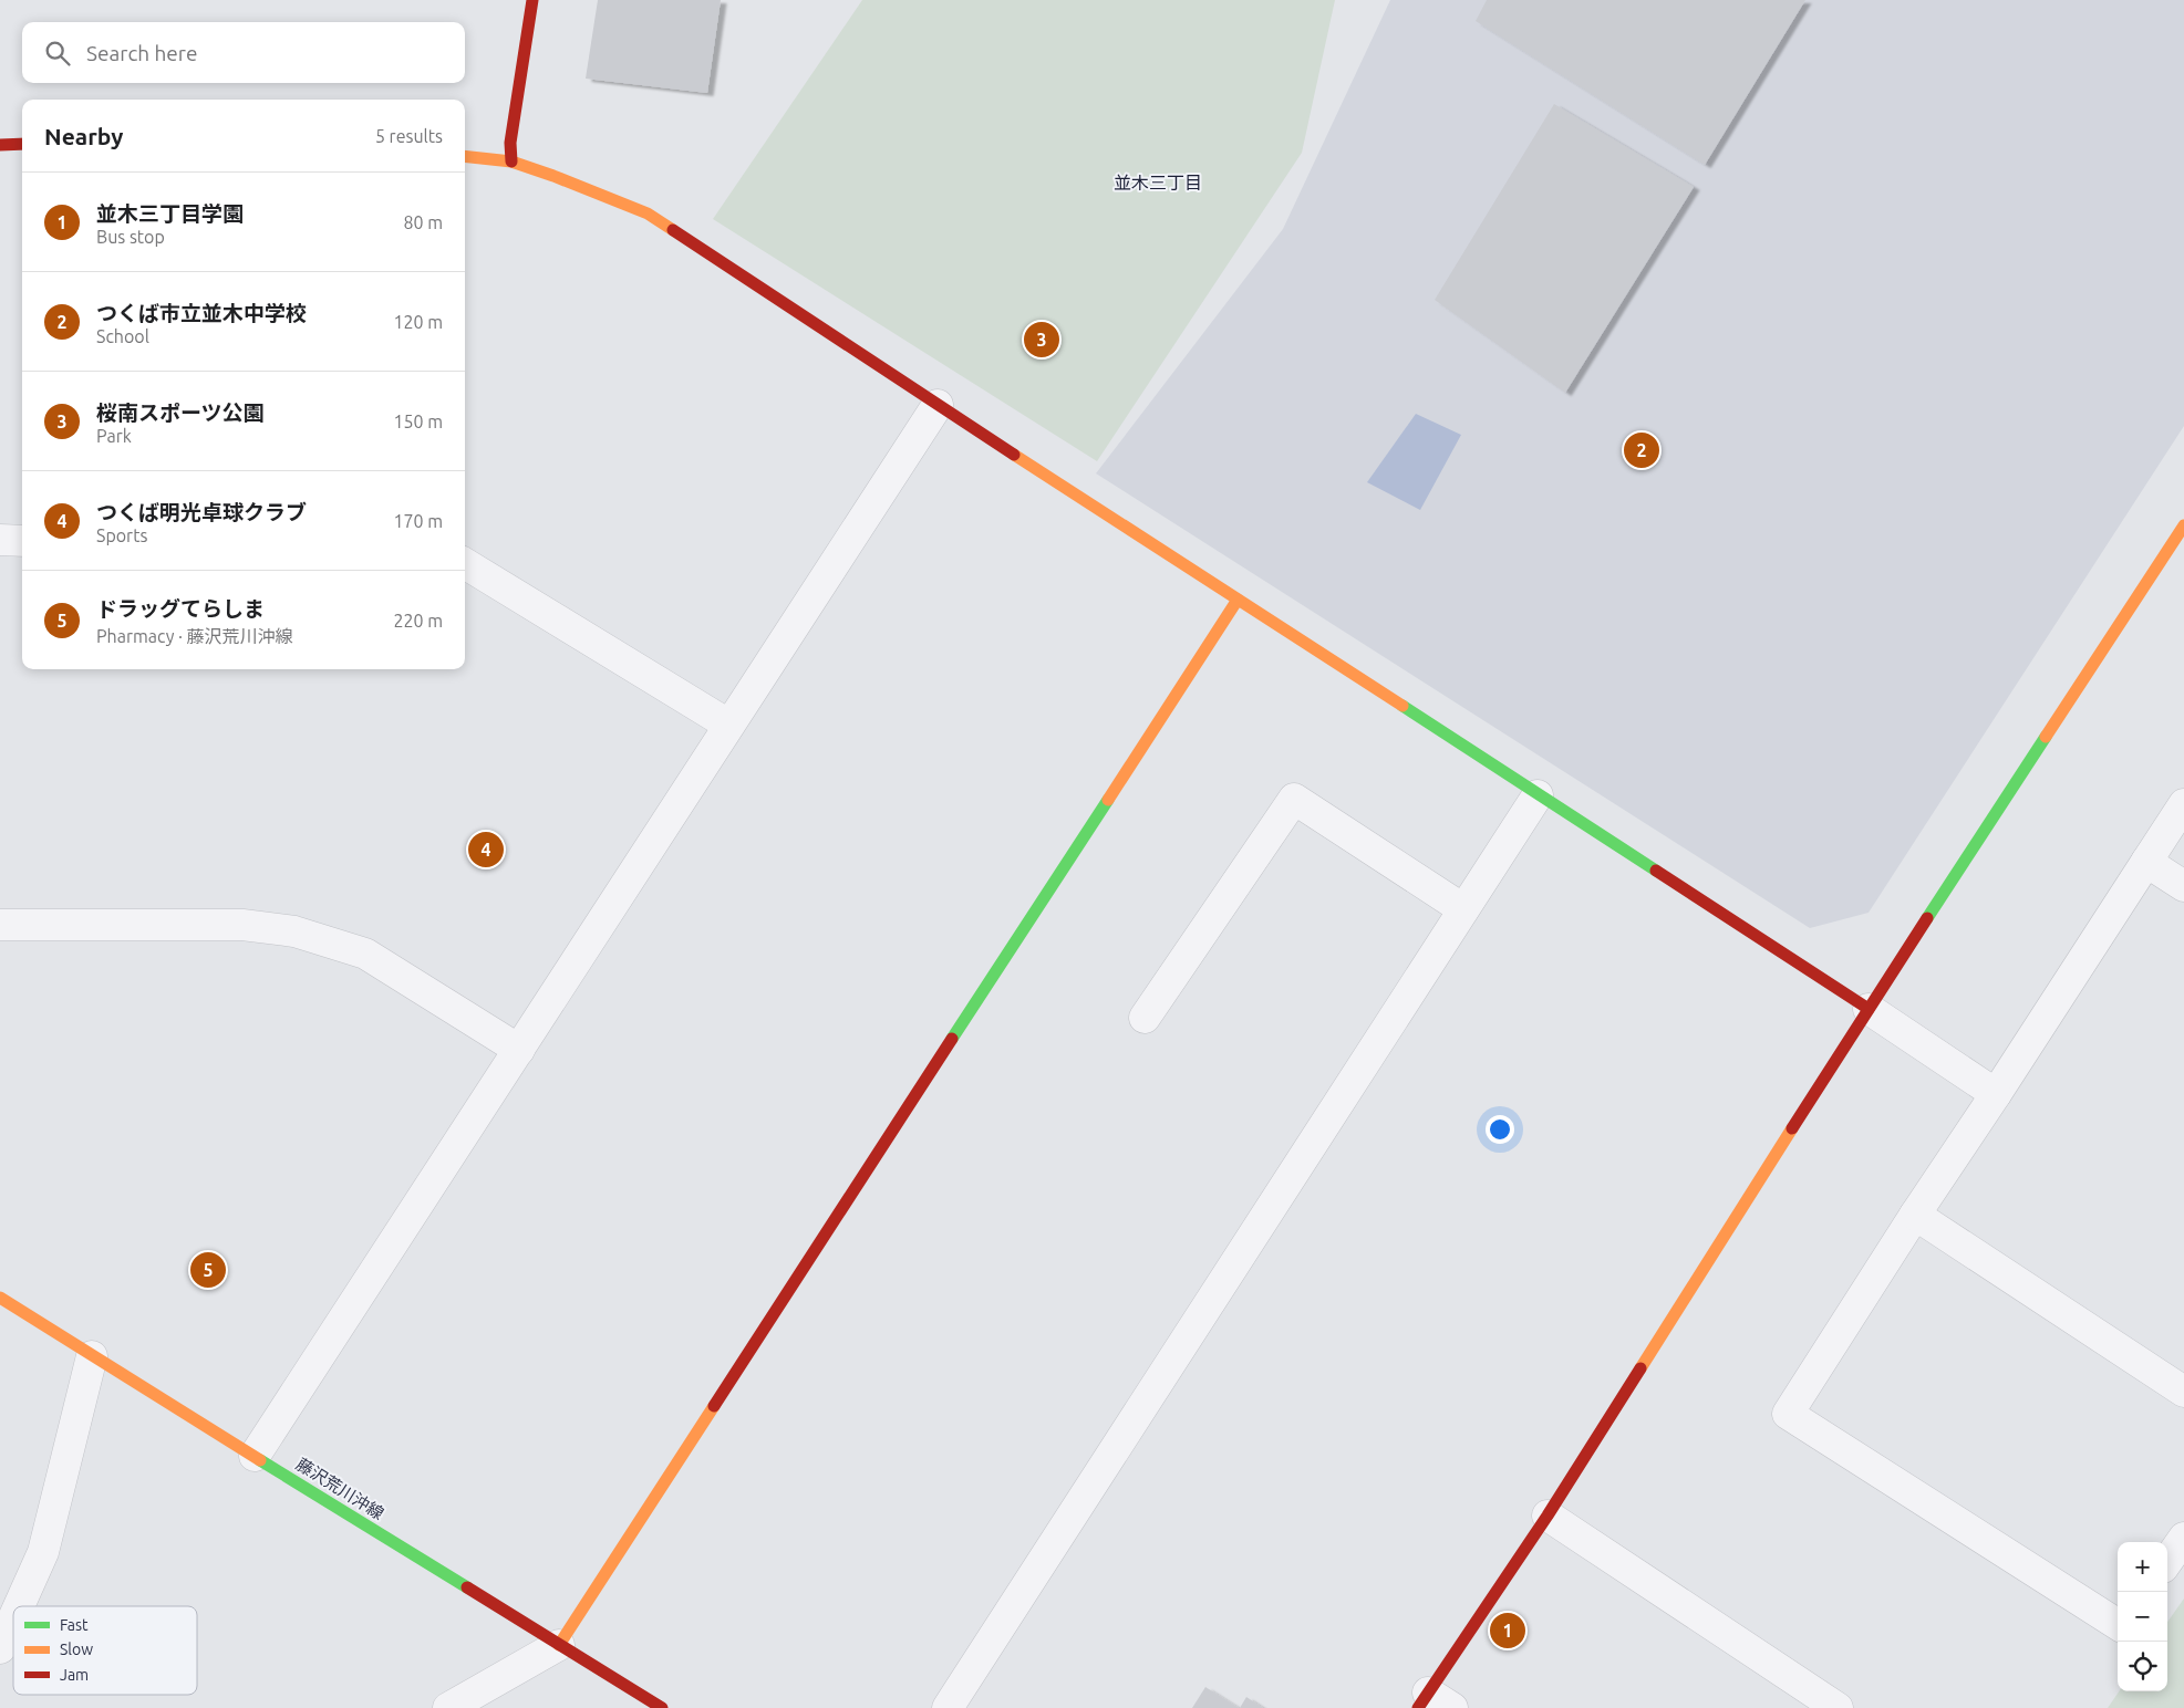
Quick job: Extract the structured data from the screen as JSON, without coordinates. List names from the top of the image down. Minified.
{"streets":{"street":["藤沢荒川沖線"]},"districts":["並木三丁目"],"legend":["Fast","Slow","Jam"],"page":{"search":"Search here","heading":["Nearby","5 results"],"list":[{"mark":"1","name":"並木三丁目学園","note":"Bus stop","value":"80 m"},{"mark":"2","name":"つくば市立並木中学校","note":"School","value":"120 m"},{"mark":"3","name":"桜南スポーツ公園","note":"Park","value":"150 m"},{"mark":"4","name":"つくば明光卓球クラブ","note":"Sports","value":"170 m"},{"mark":"5","name":"ドラッグてらしま","note":"Pharmacy · 藤沢荒川沖線","value":"220 m"}],"pins":["3","2","4","5","1"],"map_buttons":["+","−"]}}
